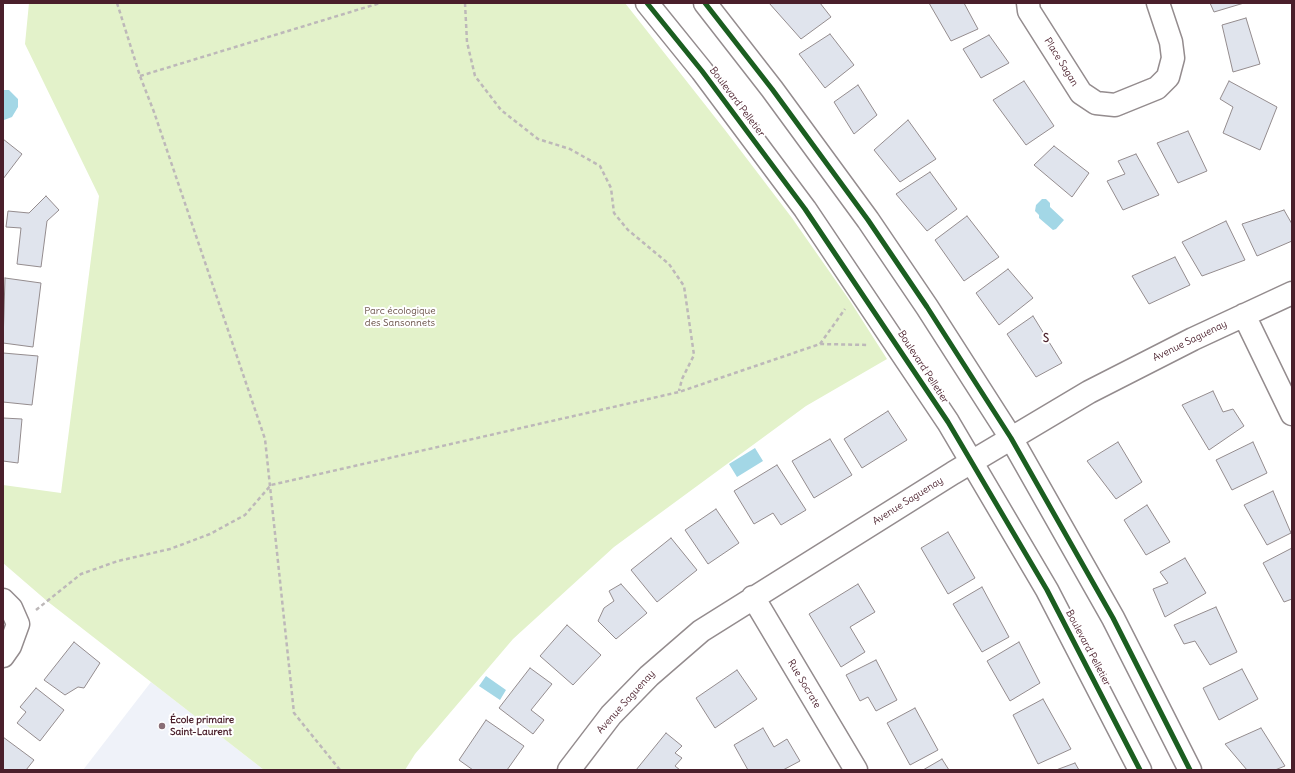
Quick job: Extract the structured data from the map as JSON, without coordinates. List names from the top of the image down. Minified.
{"streets":{"street":["Place Sagan","Boulevard Pelletier","Avenue Saguenay","Rue Socrate"]},"crossings":[["Boulevard Pelletier","Avenue Saguenay"],["Avenue Saguenay","Rue Socrate"]],"districts":["S"],"parks":["Parc écologique des Sansonnets"],"places":["École primaire Saint-Laurent"]}
